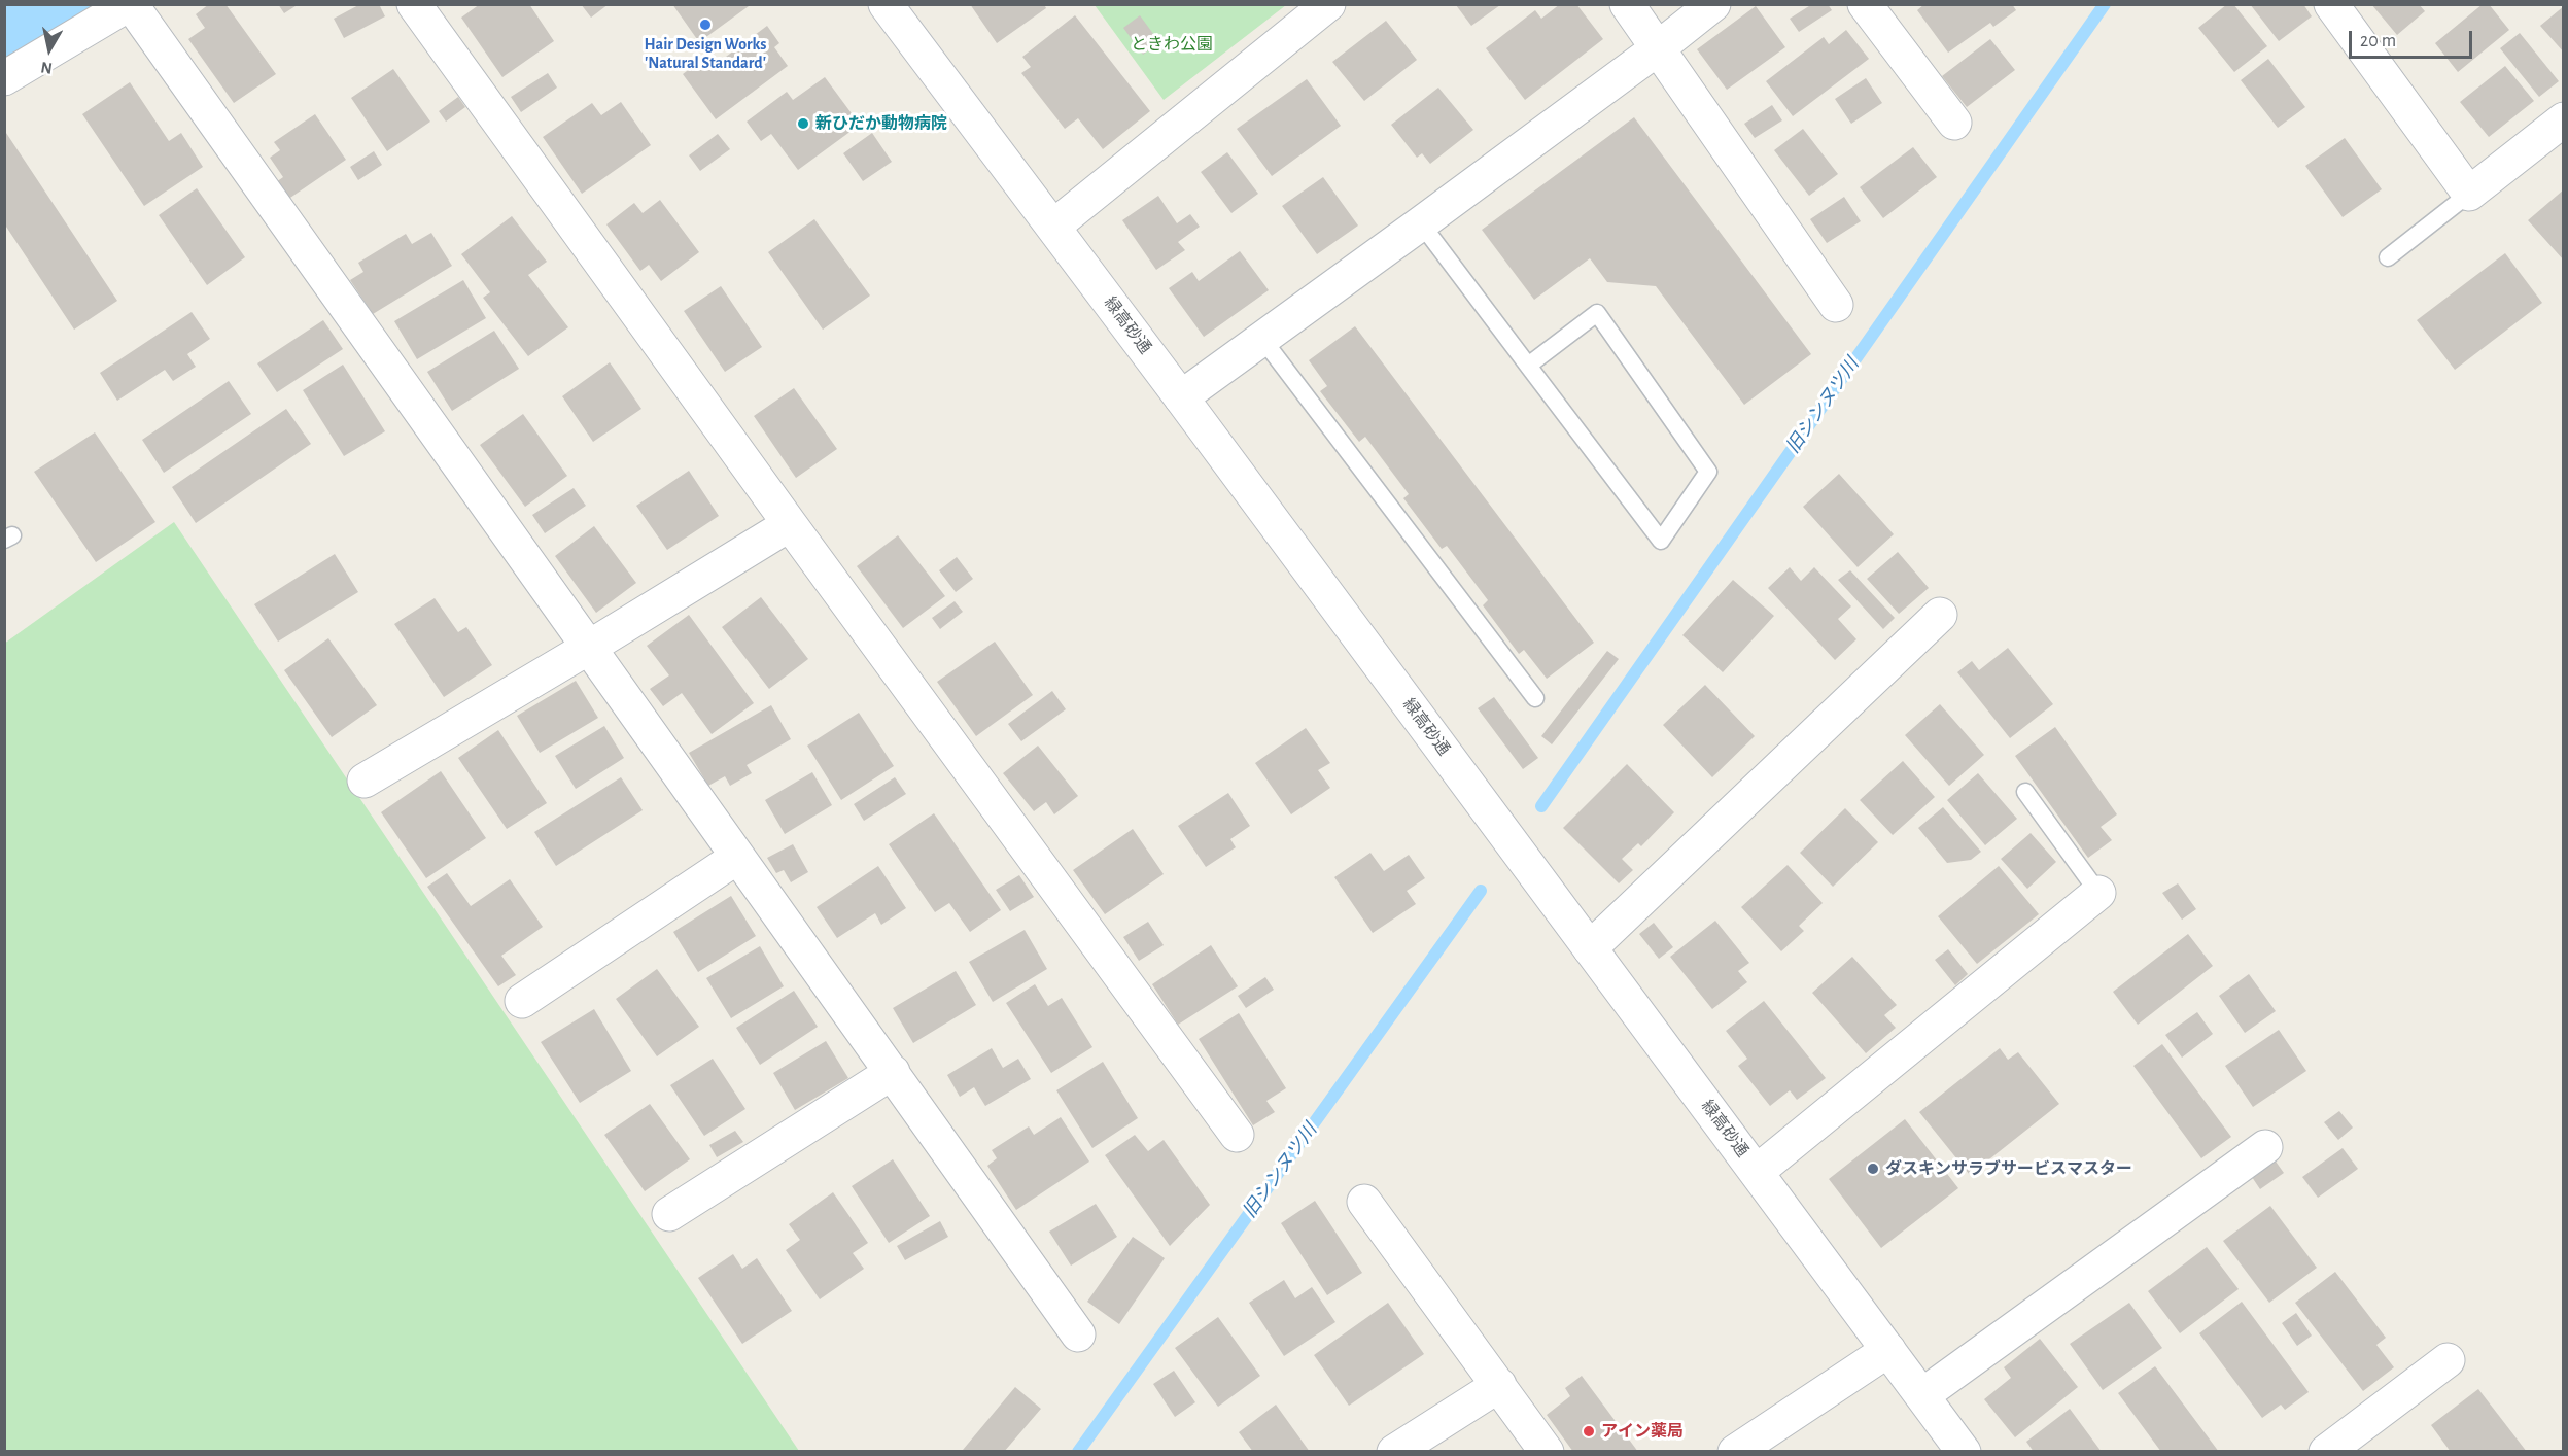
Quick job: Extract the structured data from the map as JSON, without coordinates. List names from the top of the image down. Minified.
{"streets":{"street":["緑高砂通"]},"water":["旧シンヌツ川"],"parks":["ときわ公園"],"places":["Hair Design Works 'Natural Standard'","新ひだか動物病院","ダスキンサラブサービスマスター","アイン薬局"],"scale_bar":"20 m","north":"bottom"}
